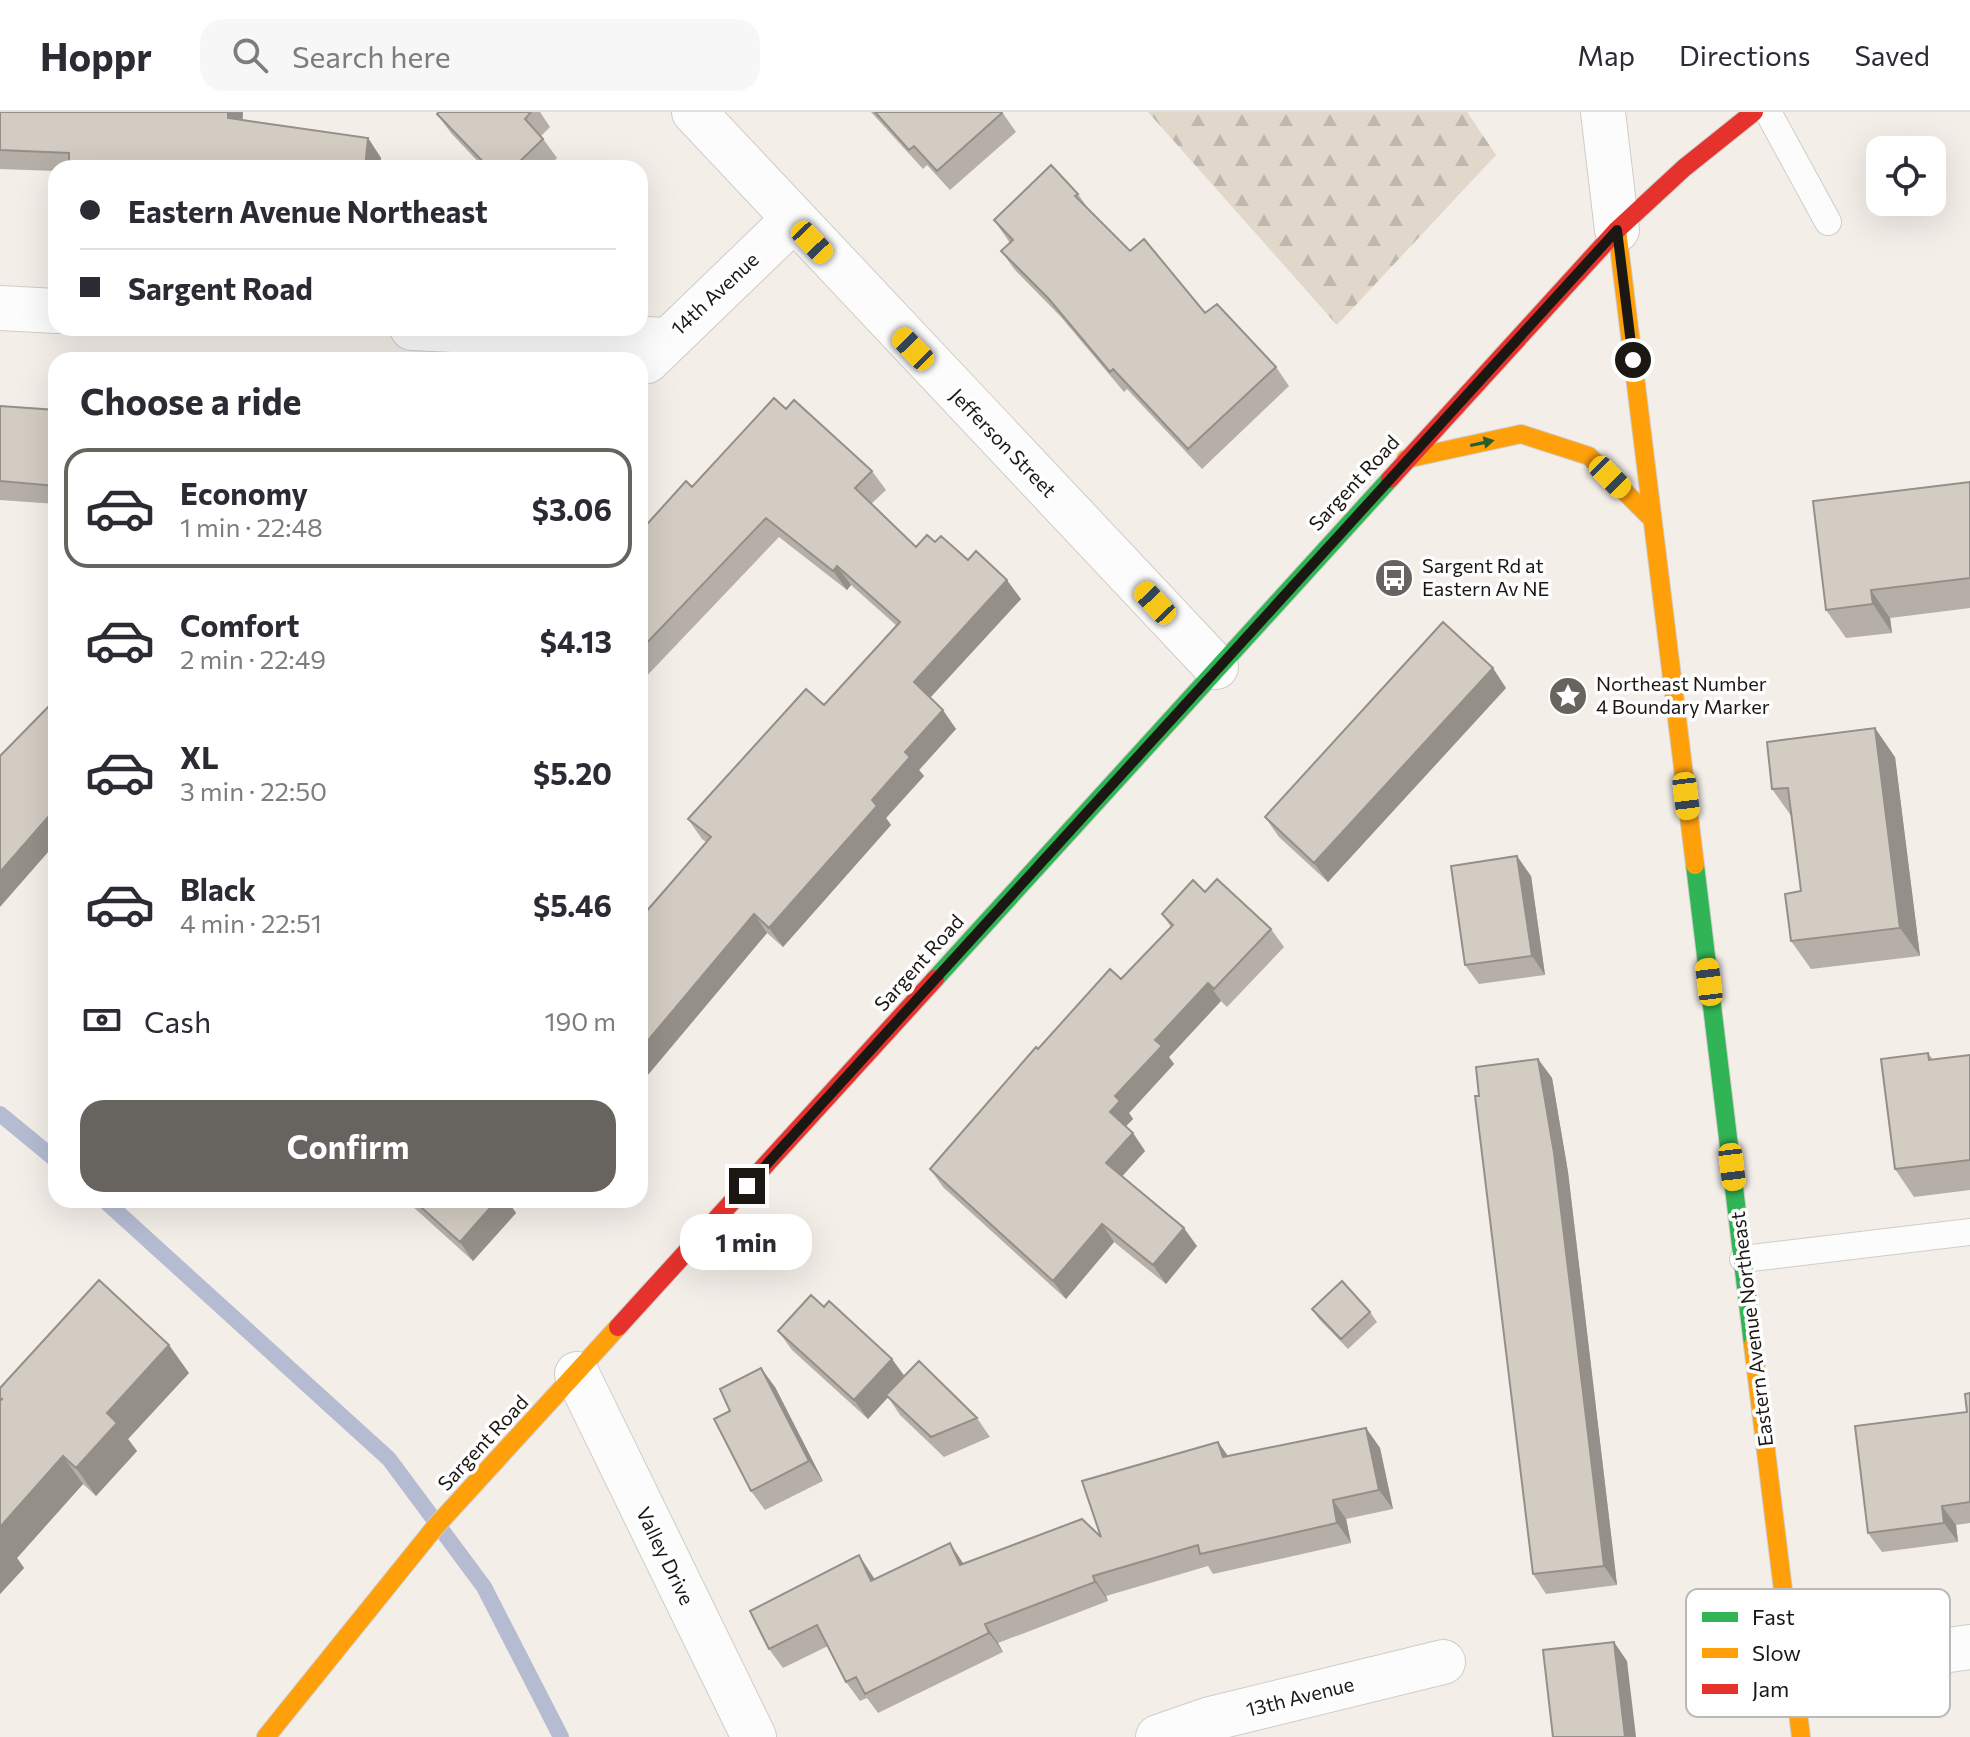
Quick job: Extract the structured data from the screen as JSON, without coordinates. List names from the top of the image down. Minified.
{"streets":{"main road":["Sargent Road","Eastern Avenue Northeast"],"street":["14th Avenue","Jefferson Street","Valley Drive","13th Avenue"]},"crossings":[["14th Avenue","Jefferson Street"],["Jefferson Street","Sargent Road"],["Sargent Road","Eastern Avenue Northeast"],["Sargent Road","Valley Drive"]],"places":{"bus stop":["Sargent Rd at Eastern Av NE"],"place":["Northeast Number 4 Boundary Marker"]},"legend":["Fast","Slow","Jam"],"page":{"header":"Hoppr","search":"Search here","nav":["Map","Directions","Saved"],"banner":["Eastern Avenue Northeast","Sargent Road"],"heading":"Choose a ride","list":[{"name":"Economy","note":"1 min · 22:48","value":"$3.06"},{"name":"Comfort","note":"2 min · 22:49","value":"$4.13"},{"name":"XL","note":"3 min · 22:50","value":"$5.20"},{"name":"Black","note":"4 min · 22:51","value":"$5.46"}],"pay":["Cash","190 m"],"buttons":"Confirm","bubble":"1 min"}}
